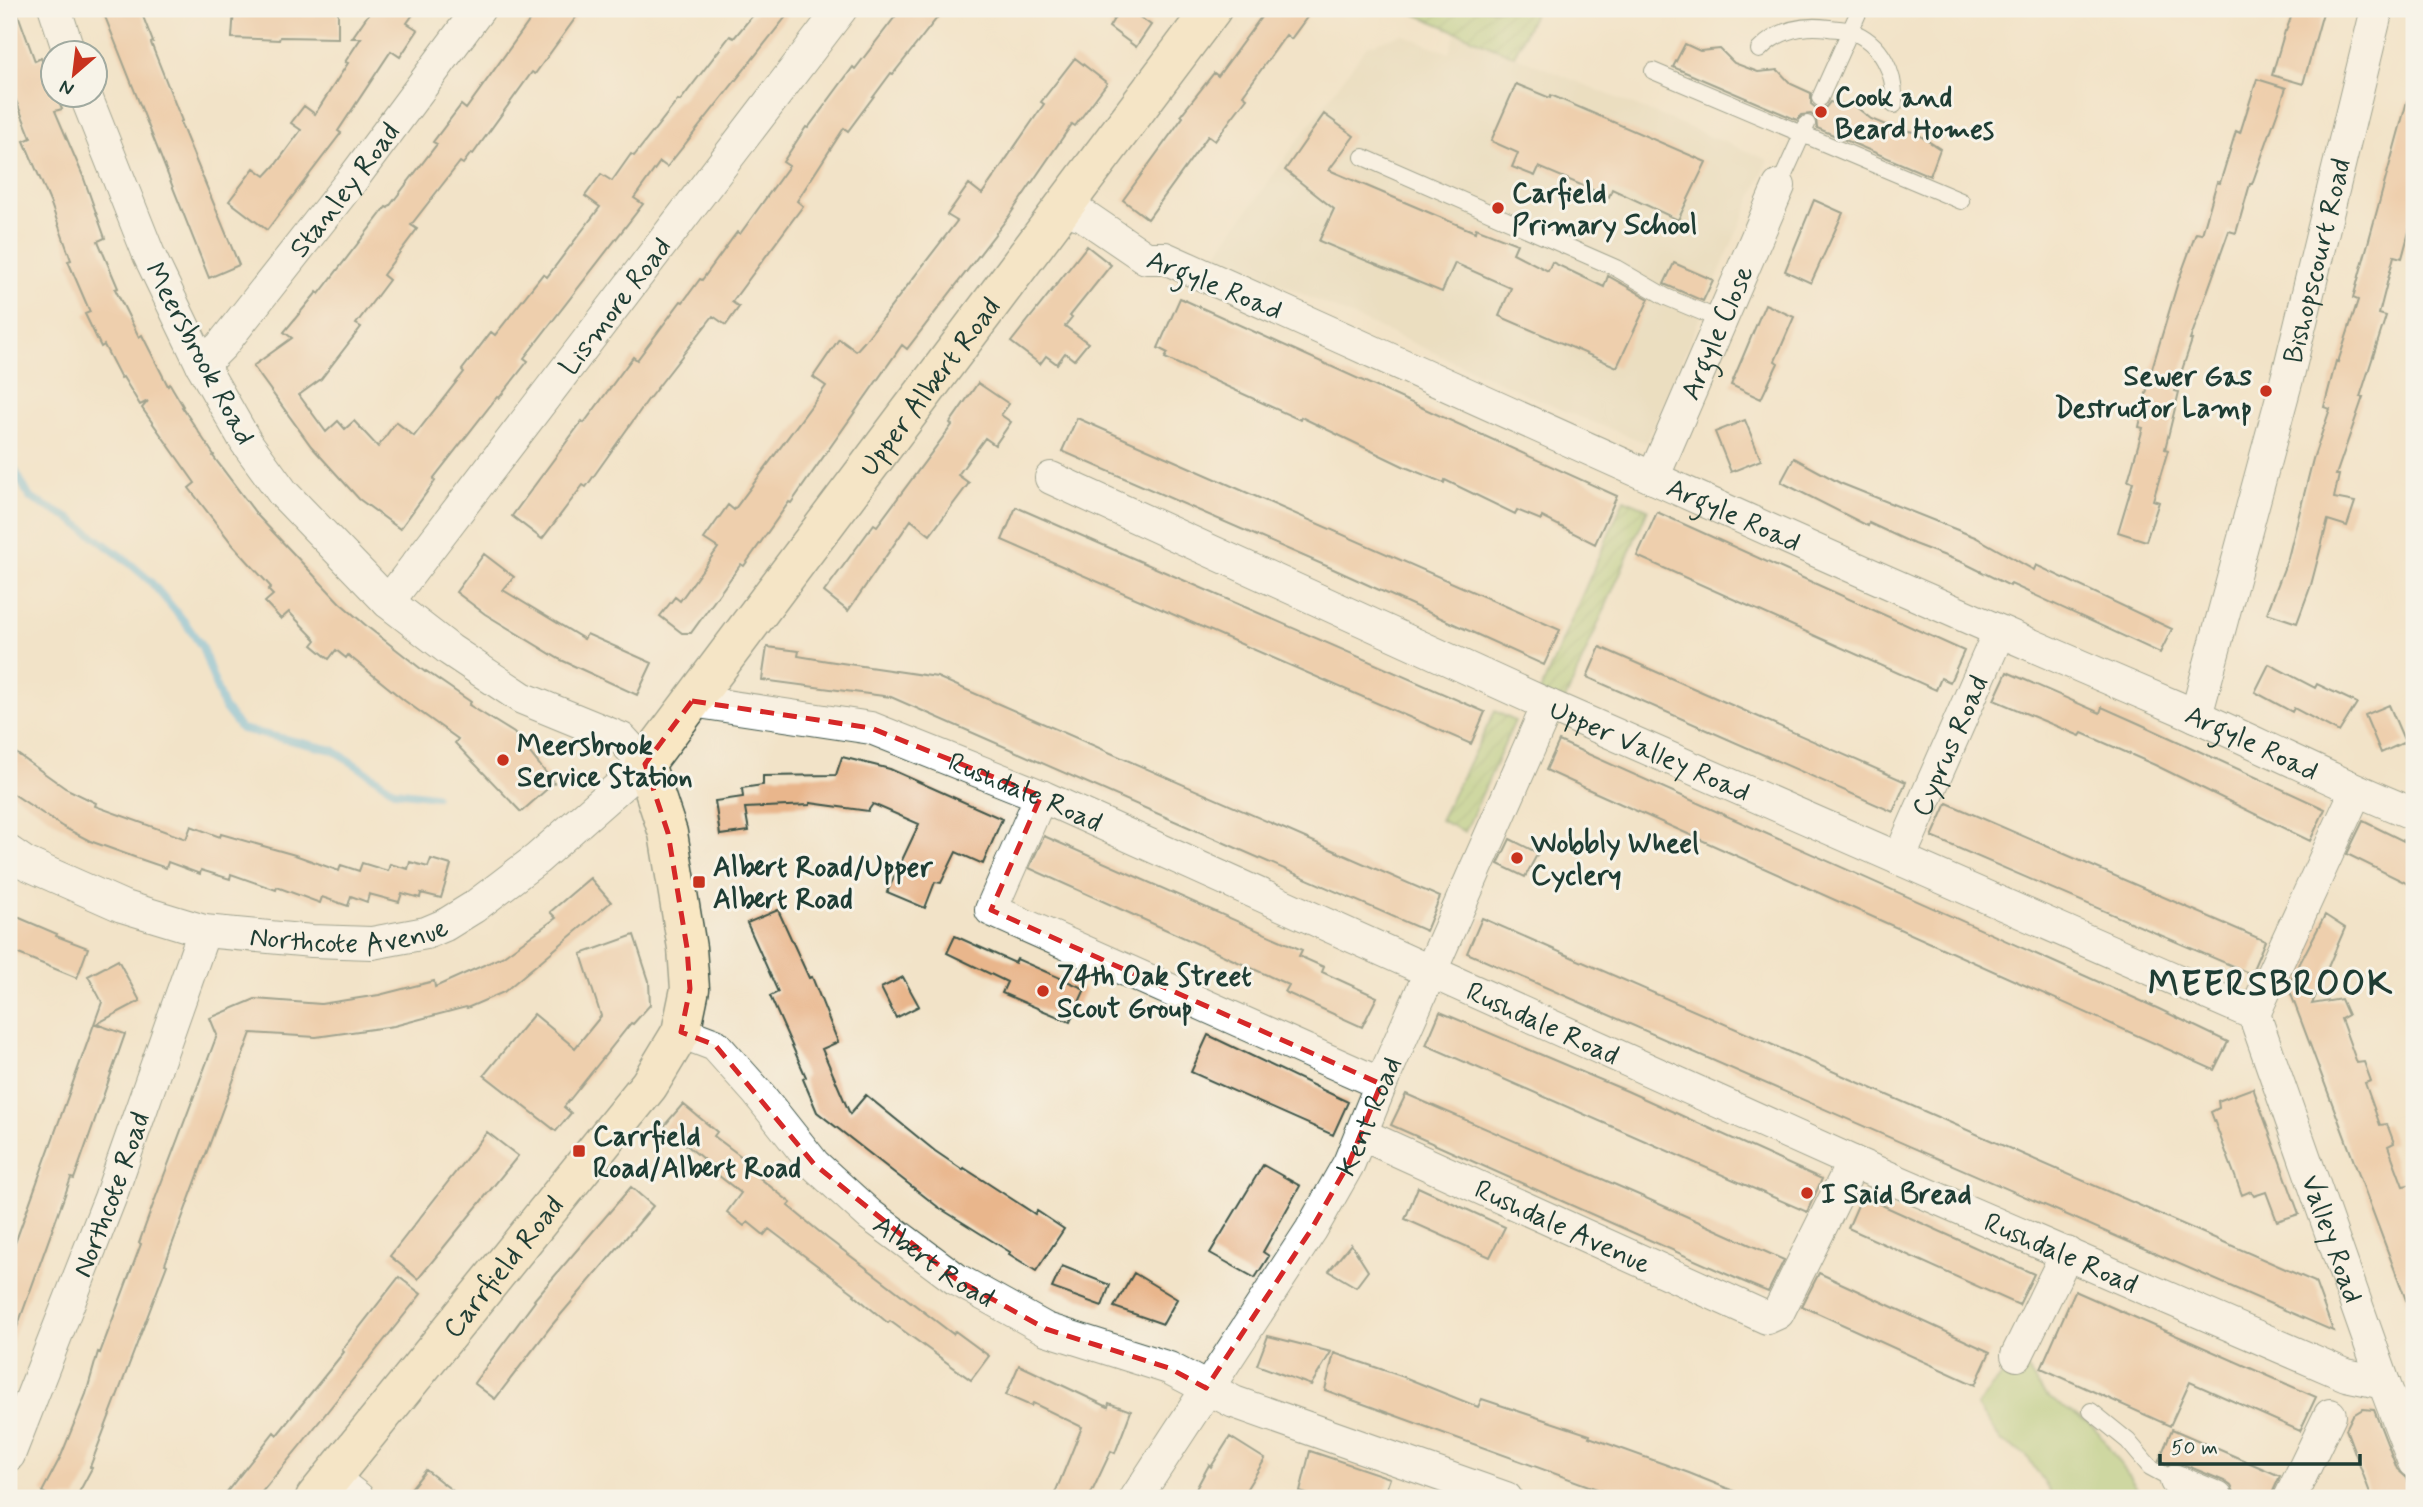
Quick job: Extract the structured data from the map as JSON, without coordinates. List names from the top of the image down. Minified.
{"streets":{"street":["Stanley Road","Bishopscourt Road","Argyle Road","Lismore Road","Argyle Close","Meersbrook Road","Upper Albert Road","Cyprus Road","Upper Valley Road","Rushdale Road","Northcote Avenue","Kent Road","Northcote Road","Rushdale Avenue","Valley Road","Albert Road","Carrfield Road"]},"crossings":[["Stanley Road","Meersbrook Road"],["Bishopscourt Road","Argyle Road"],["Argyle Road","Argyle Close"],["Argyle Road","Upper Albert Road"],["Argyle Road","Cyprus Road"],["Lismore Road","Meersbrook Road"],["Meersbrook Road","Upper Albert Road"],["Meersbrook Road","Northcote Avenue"],["Upper Albert Road","Rushdale Road"],["Upper Albert Road","Northcote Avenue"],["Cyprus Road","Upper Valley Road"],["Upper Valley Road","Kent Road"],["Upper Valley Road","Valley Road"],["Rushdale Road","Kent Road"],["Rushdale Road","Rushdale Avenue"],["Rushdale Road","Valley Road"],["Northcote Avenue","Northcote Road"],["Kent Road","Rushdale Avenue"],["Kent Road","Albert Road"],["Albert Road","Carrfield Road"]],"districts":["MEERSBROOK"],"places":{"other":["Cook and Beard Homes","Carfield Primary School","Sewer Gas Destructor Lamp","Meersbrook Service Station","Wobbly Wheel Cyclery","74th Oak Street Scout Group","I Said Bread"],"transit":["Albert Road/Upper Albert Road","Carrfield Road/Albert Road"]},"scale_bar":"50 m","north":"bottom left"}
